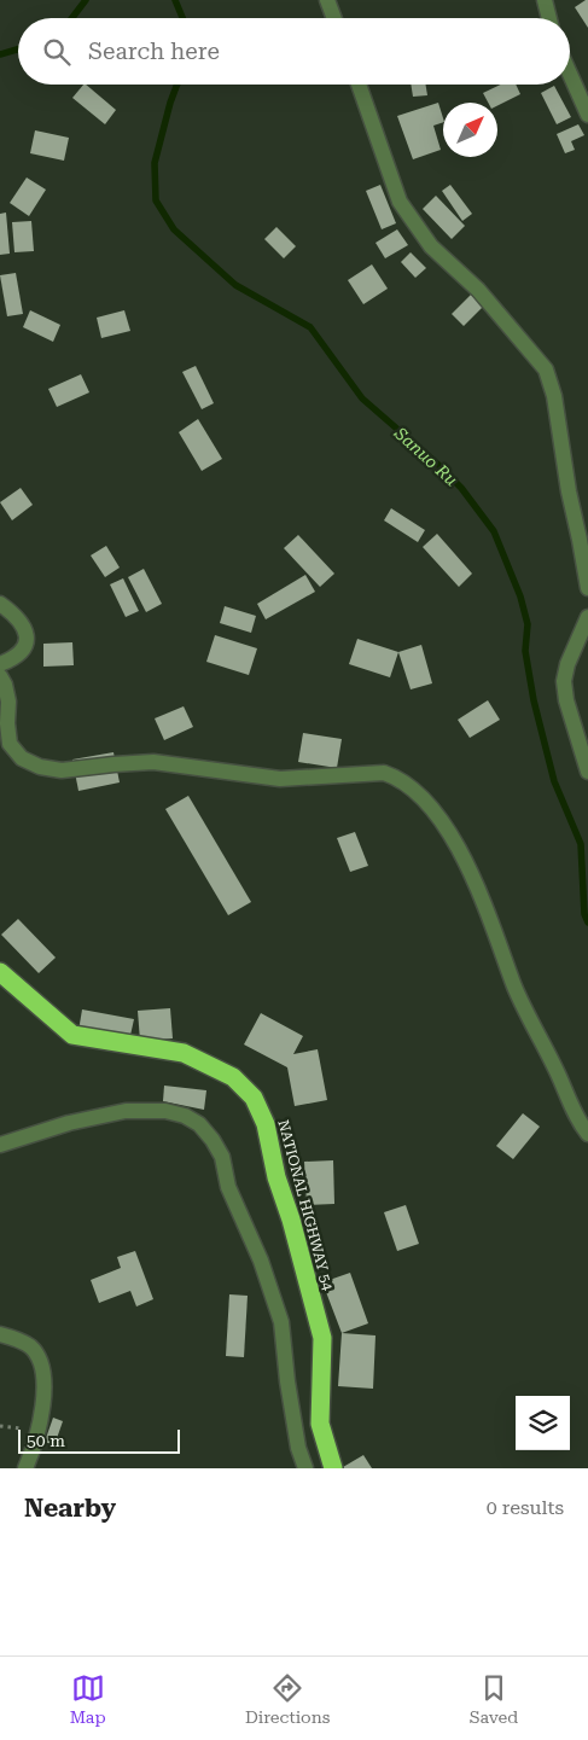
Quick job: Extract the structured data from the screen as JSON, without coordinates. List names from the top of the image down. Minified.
{"streets":{"highway":["NATIONAL HIGHWAY 54"]},"water":["Sanuo Ru"],"scale_bar":"50 m","north":"top right","page":{"search":"Search here","scale":"50 m","heading":["Nearby","0 results"],"nav":["Map","Directions","Saved"]}}
